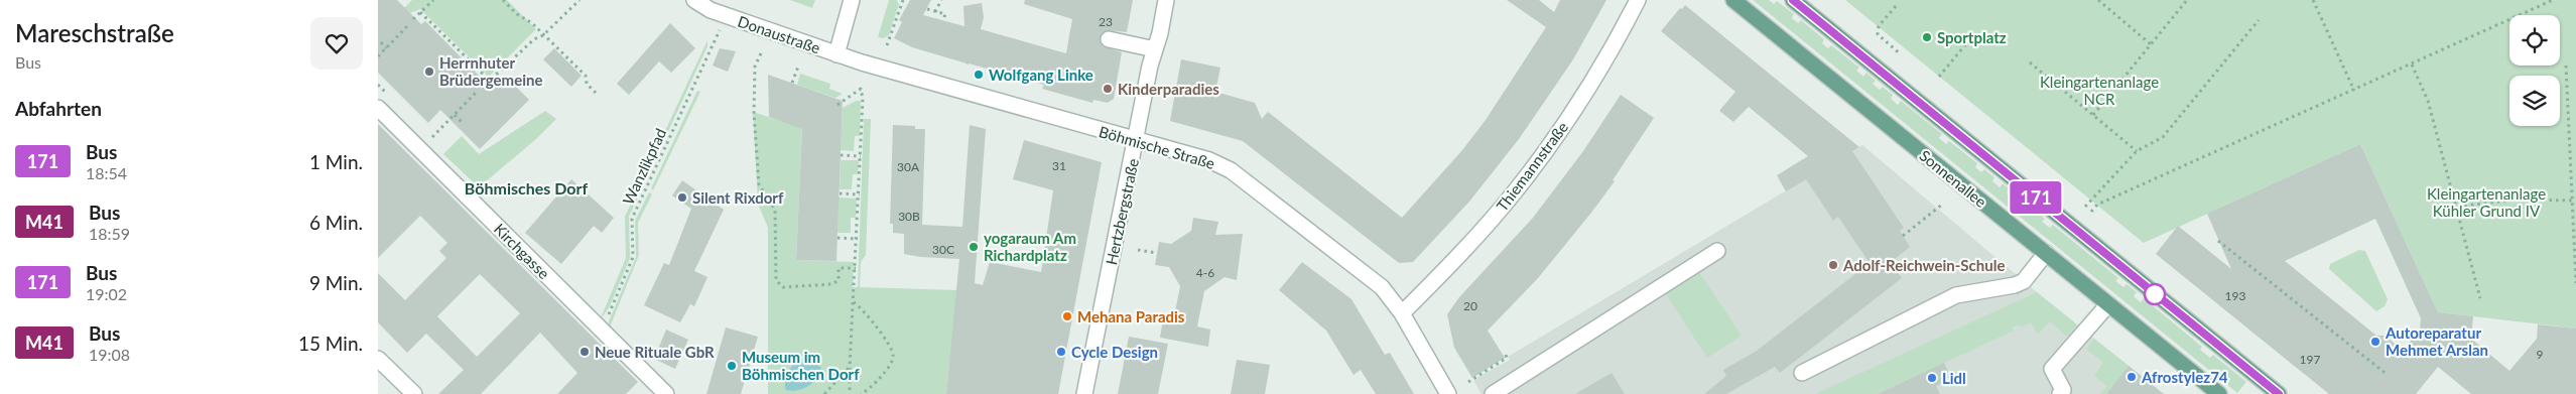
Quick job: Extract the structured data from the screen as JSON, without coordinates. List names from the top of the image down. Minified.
{"streets":{"main road":["Sonnenallee"],"street":["Donaustraße","Böhmische Straße","Thiemannstraße","Hertzbergstraße","Kirchgasse"],"path":["Wanzlikpfad"]},"crossings":[["Donaustraße","Böhmische Straße"],["Donaustraße","Wanzlikpfad"],["Böhmische Straße","Thiemannstraße"],["Böhmische Straße","Hertzbergstraße"],["Wanzlikpfad","Kirchgasse"]],"districts":["Böhmisches Dorf"],"parks":["Kleingartenanlage NCR","Kleingartenanlage Kühler Grund IV"],"places":["Sportplatz","Herrnhuter Brüdergemeine","Wolfgang Linke","Kinderparadies","Silent Rixdorf","yogaraum Am Richardplatz","Adolf-Reichwein-Schule","Mehana Paradis","Autoreparatur Mehmet Arslan","Neue Rituale GbR","Cycle Design","Museum im Böhmischen Dorf","Afrostylez74","Lidl"],"lines":["bus line 171"],"house_numbers":["23","31","30A","30B","30C","4-6","193","20","9","197"],"page":{"heading":[["Mareschstraße","Bus"],"Abfahrten"],"on_map":"171","list":[{"mark":"171","name":"Bus","note":"18:54","value":"1 Min."},{"mark":"M41","name":"Bus","note":"18:59","value":"6 Min."},{"mark":"171","name":"Bus","note":"19:02","value":"9 Min."},{"mark":"M41","name":"Bus","note":"19:08","value":"15 Min."}]}}
